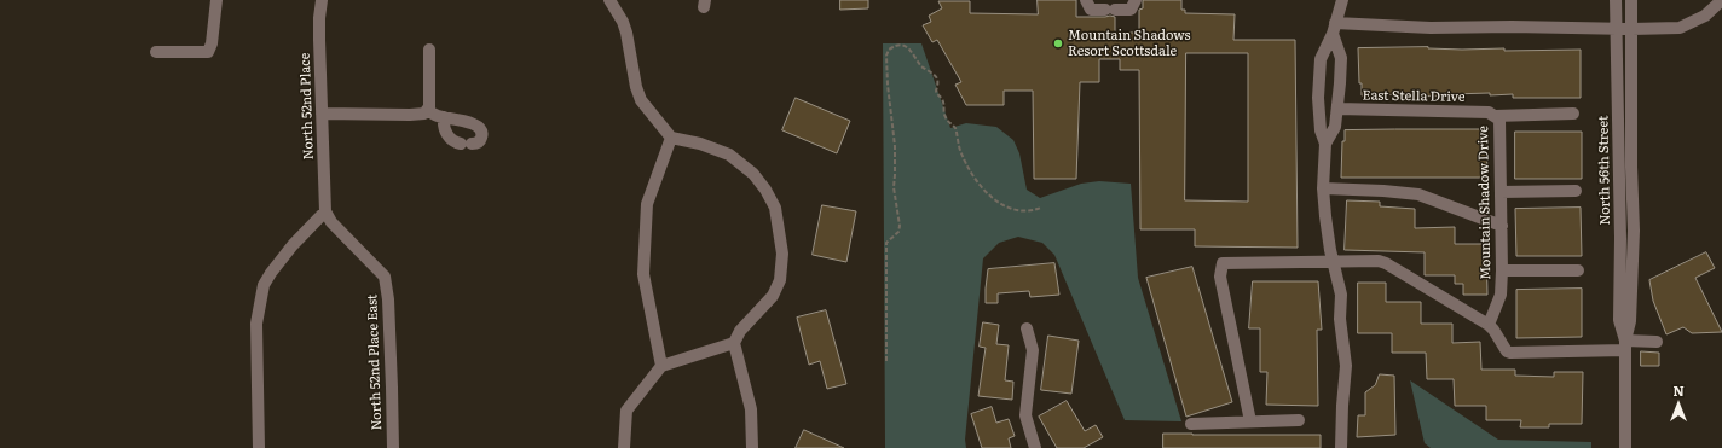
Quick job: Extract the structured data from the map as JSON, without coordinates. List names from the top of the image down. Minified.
{"streets":{"street":["East Stella Drive","North 52nd Place","North 56th Street","Mountain Shadow Drive","North 52nd Place East"]},"crossings":[["East Stella Drive","Mountain Shadow Drive"],["North 52nd Place","North 52nd Place East"]],"places":["Mountain Shadows Resort Scottsdale"],"north":"top"}
